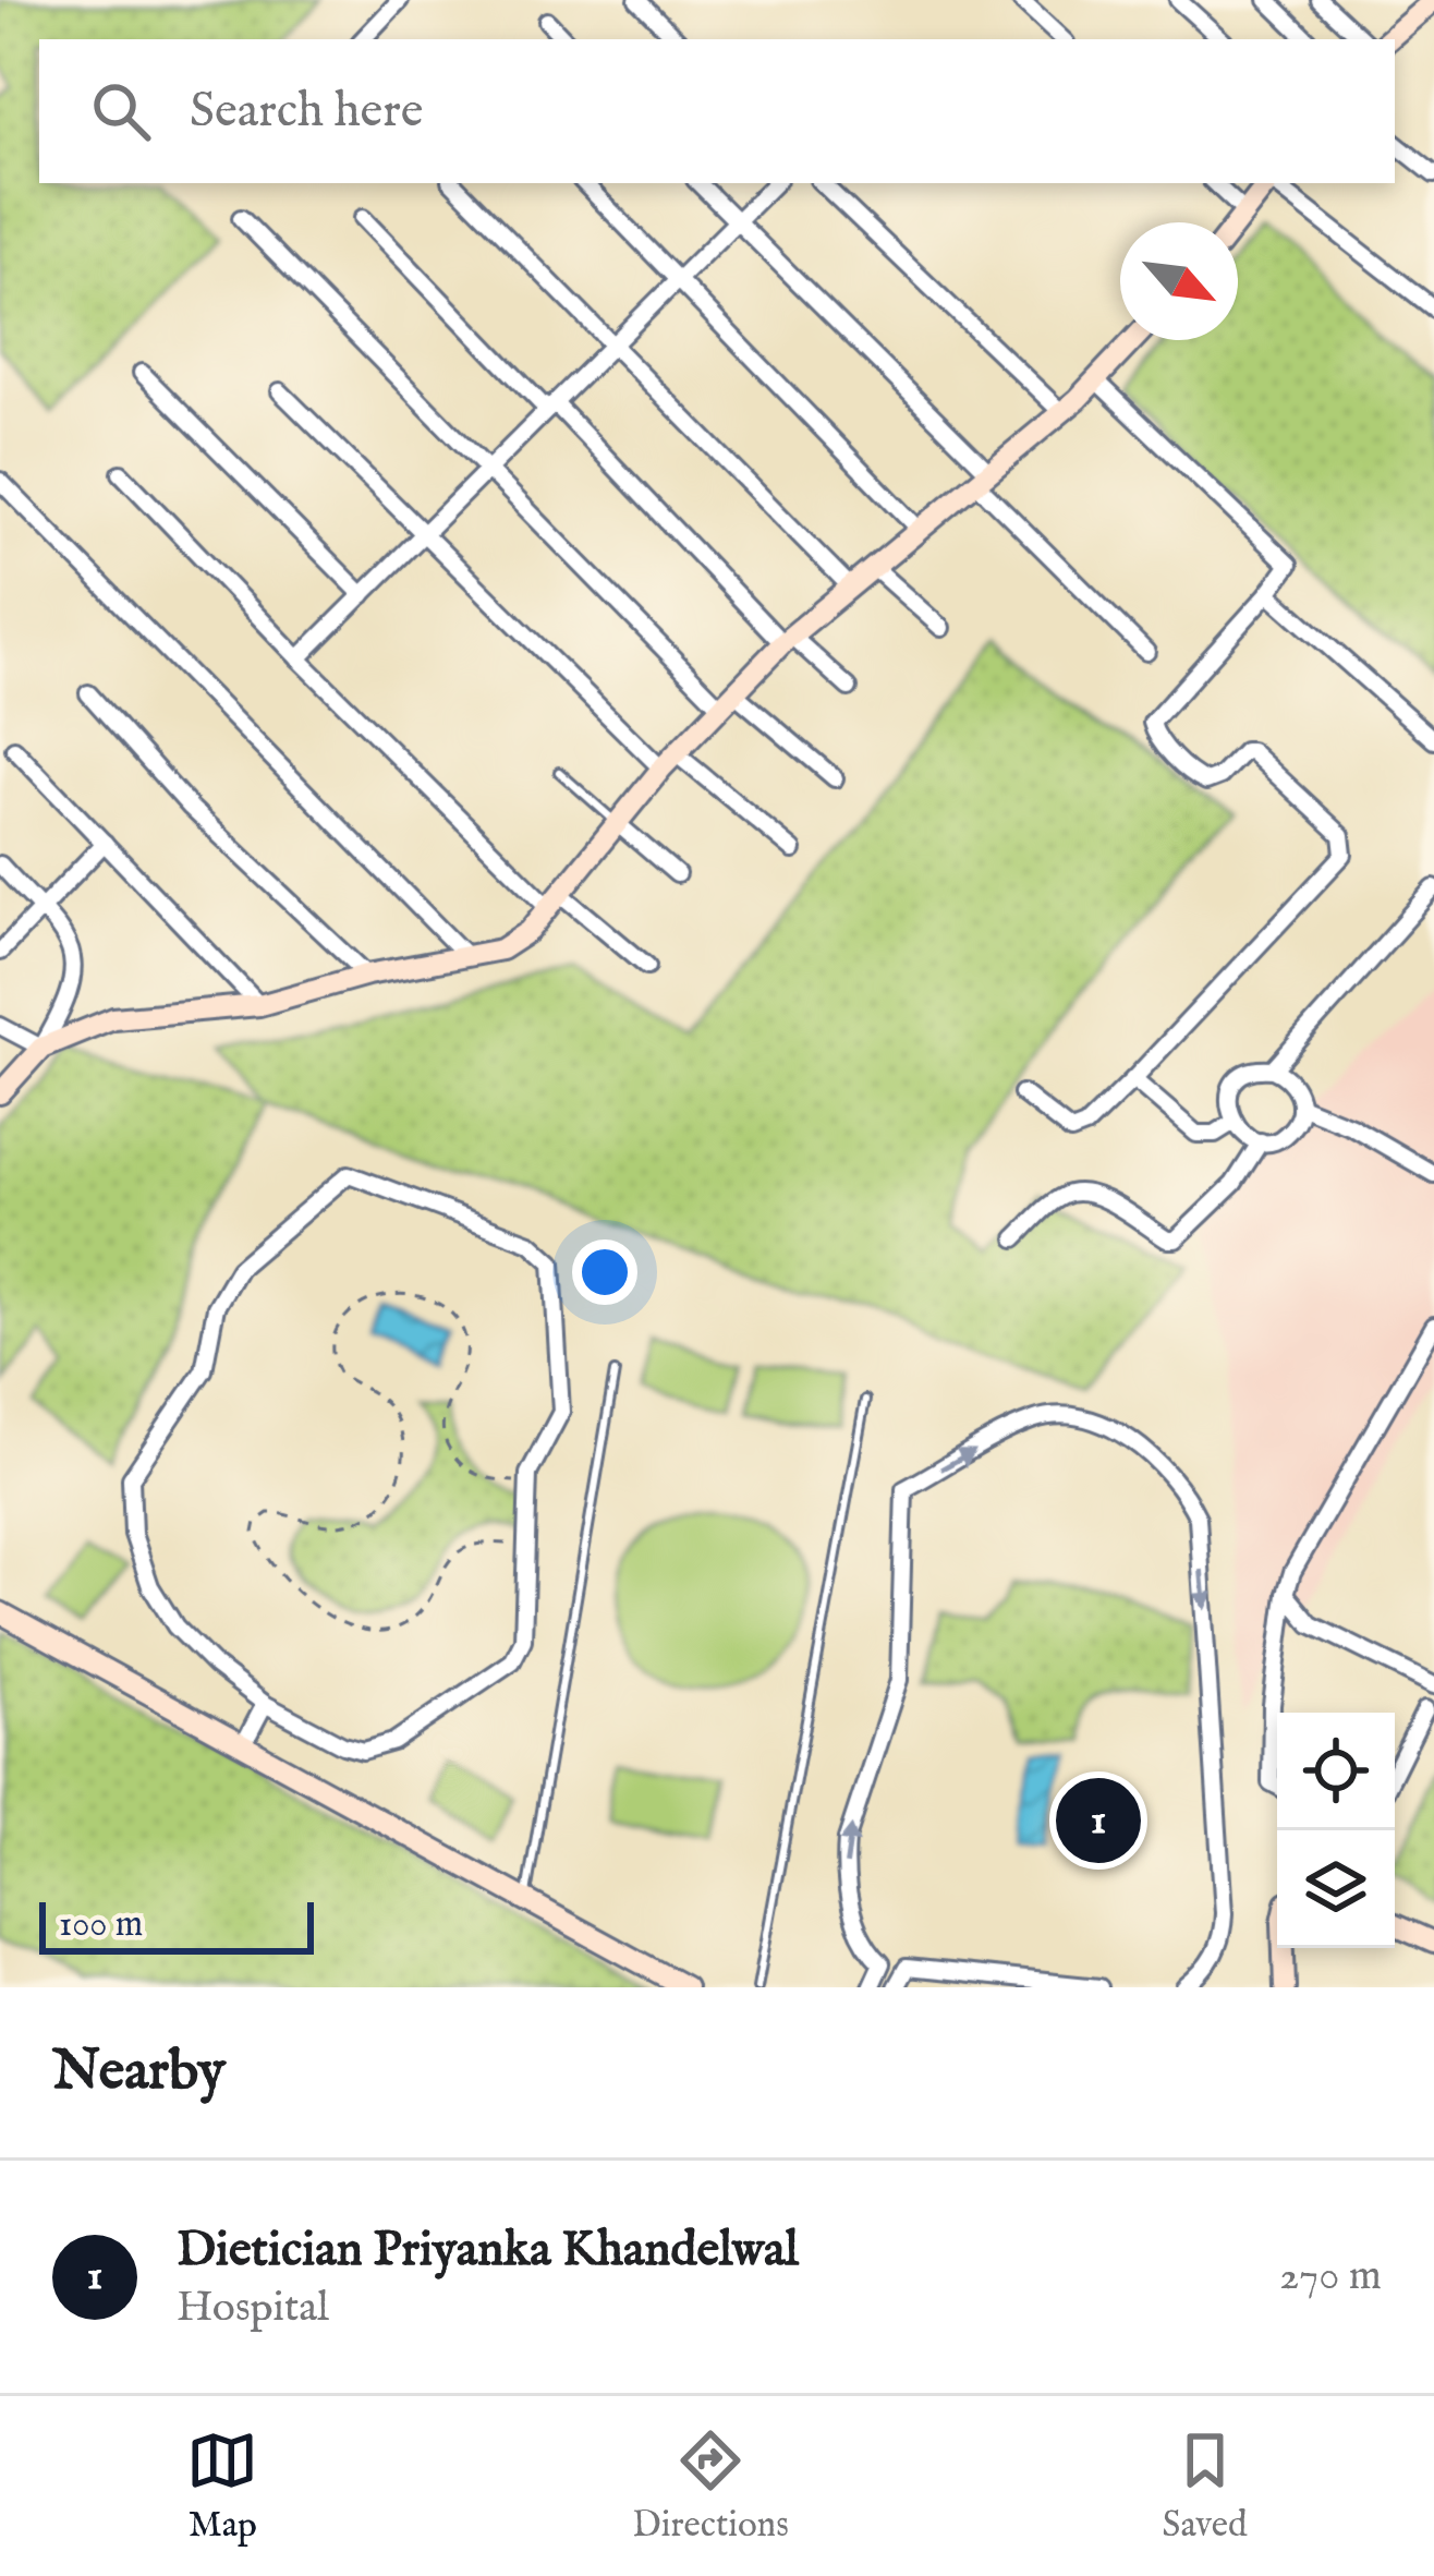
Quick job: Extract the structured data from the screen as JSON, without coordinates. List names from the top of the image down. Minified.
{"scale_bar":"100 m","north":"bottom right","page":{"search":"Search here","pins":"1","scale":"100 m","heading":"Nearby","list":[{"mark":"1","name":"Dietician Priyanka Khandelwal","note":"Hospital","value":"270 m"}],"nav":["Map","Directions","Saved"]}}
